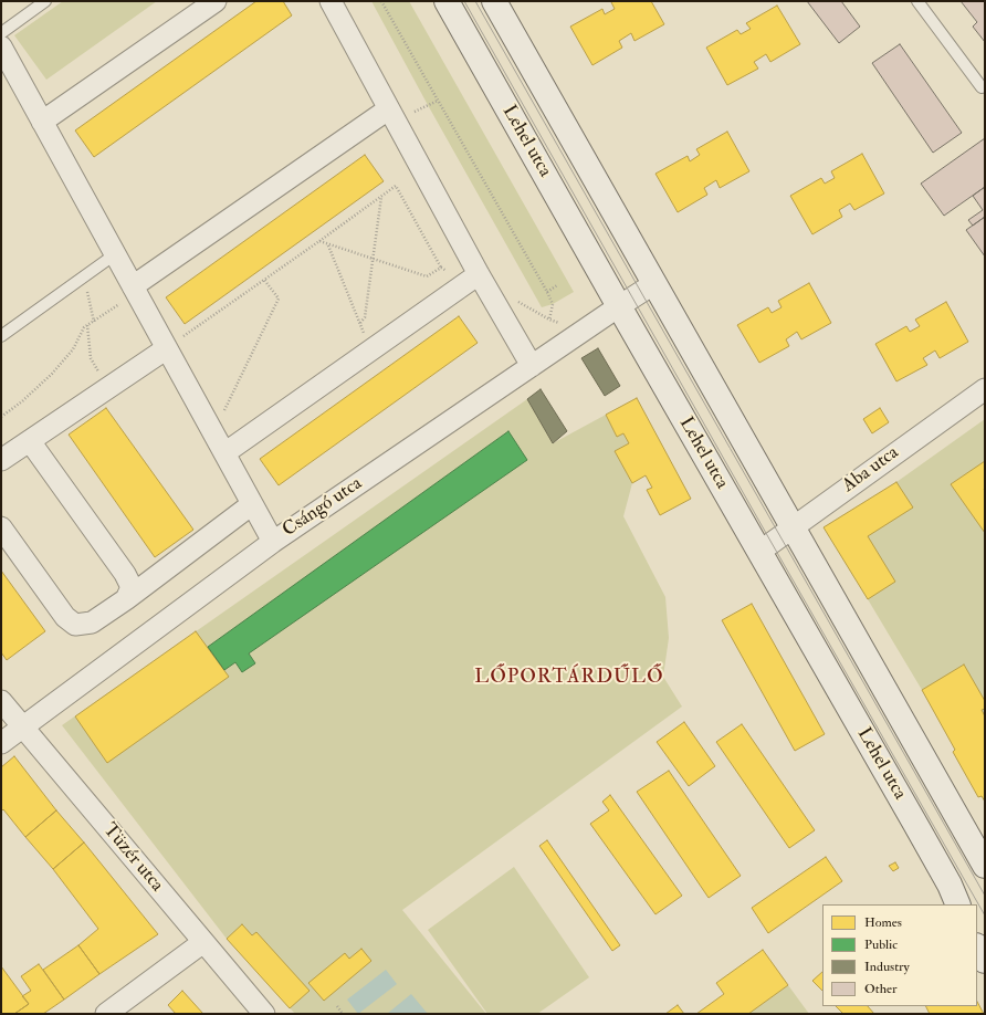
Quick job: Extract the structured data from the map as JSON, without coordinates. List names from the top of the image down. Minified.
{"streets":{"main road":["Lehel utca"],"street":["Aba utca","Csángó utca","Tüzér utca"]},"crossings":[["Lehel utca","Aba utca"],["Lehel utca","Csángó utca"],["Csángó utca","Tüzér utca"]],"districts":["LŐPORTÁRDŰLŐ"],"legend":["Homes","Public","Industry","Other"]}
